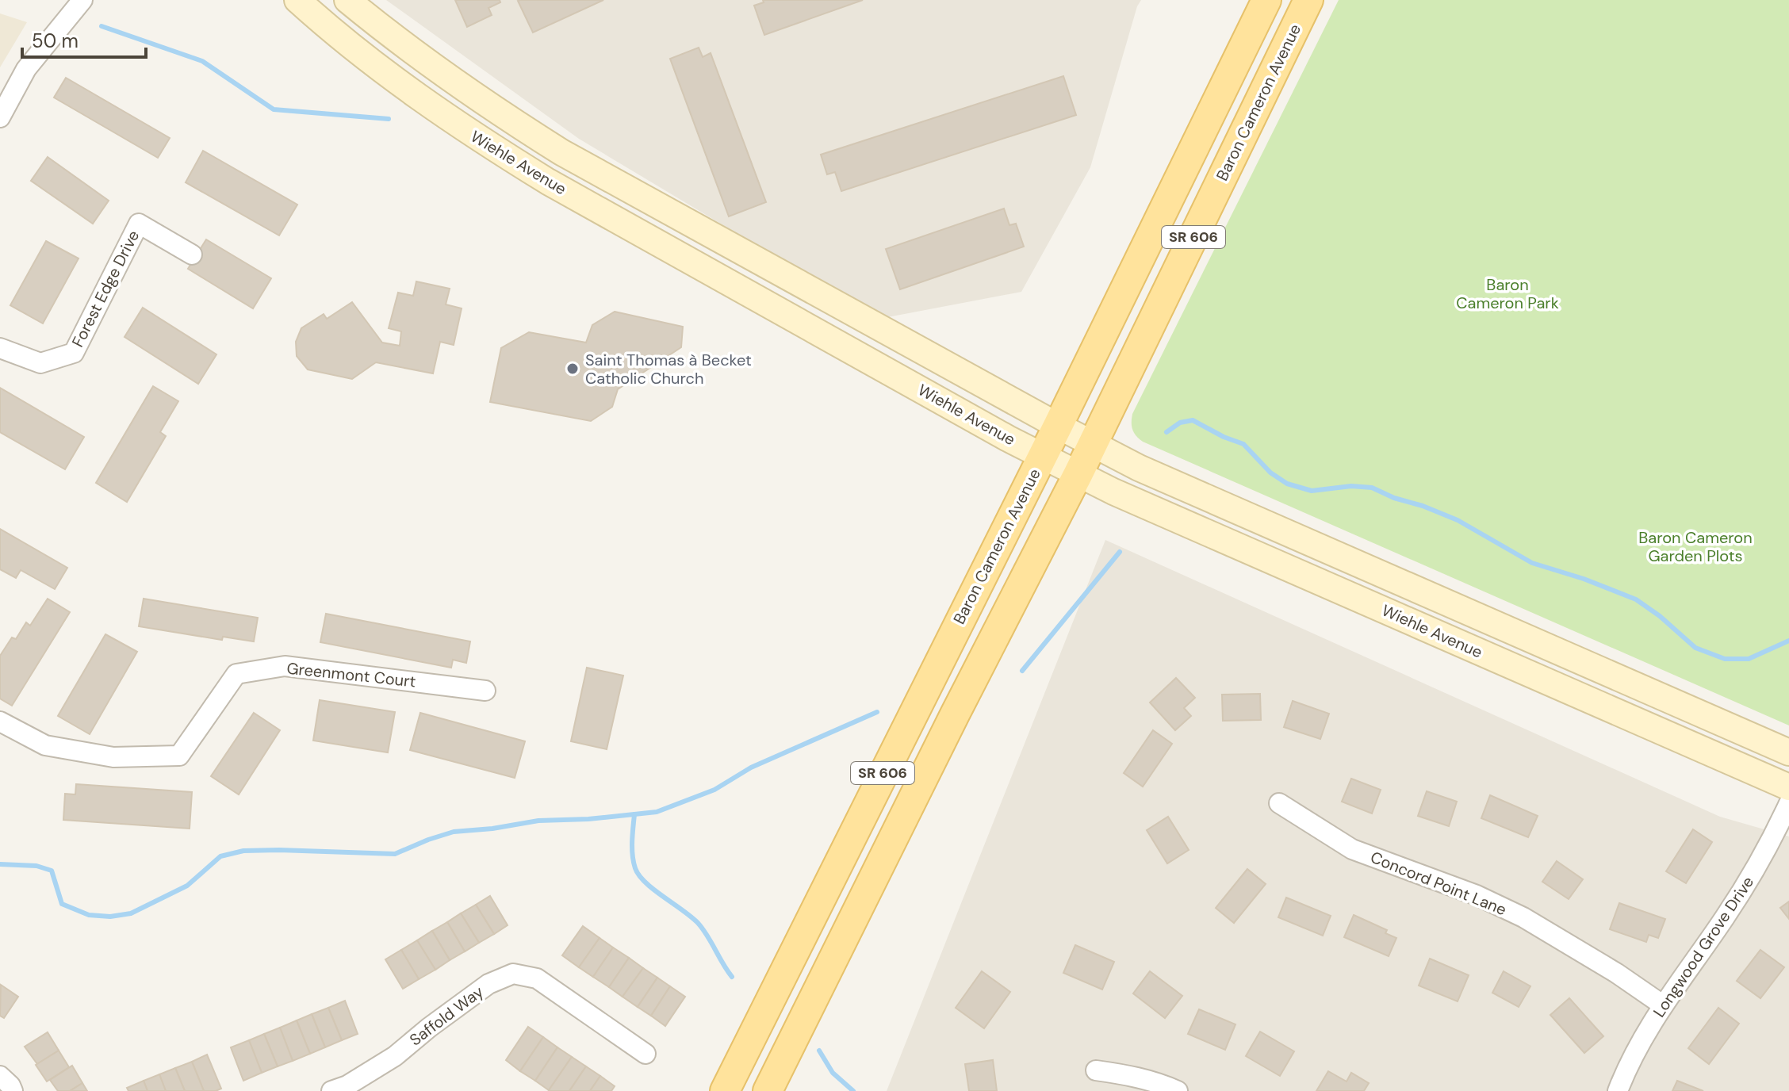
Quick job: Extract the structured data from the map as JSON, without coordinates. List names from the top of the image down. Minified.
{"streets":{"main road":["Baron Cameron Avenue","Wiehle Avenue","SR 606"],"street":["Forest Edge Drive","Greenmont Court","Concord Point Lane","Longwood Grove Drive","Saffold Way"]},"crossings":[["Baron Cameron Avenue","Wiehle Avenue"],["Concord Point Lane","Longwood Grove Drive"]],"parks":["Baron Cameron Park","Baron Cameron Garden Plots"],"places":["Saint Thomas à Becket Catholic Church"],"scale_bar":"50 m"}
